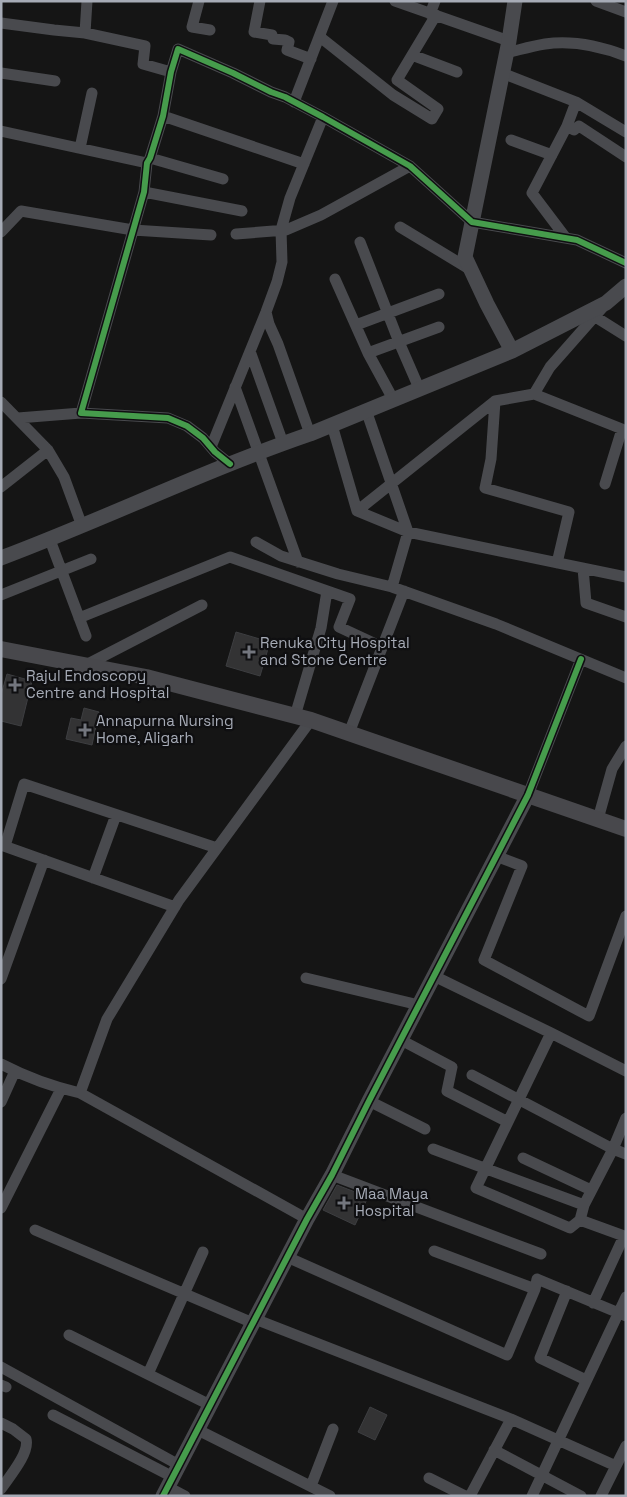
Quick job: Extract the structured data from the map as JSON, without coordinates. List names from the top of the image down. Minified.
{"places":{"health":["Renuka City Hospital and Stone Centre","Rajul Endoscopy Centre and Hospital","Annapurna Nursing Home, Aligarh","Maa Maya Hospital"]}}
